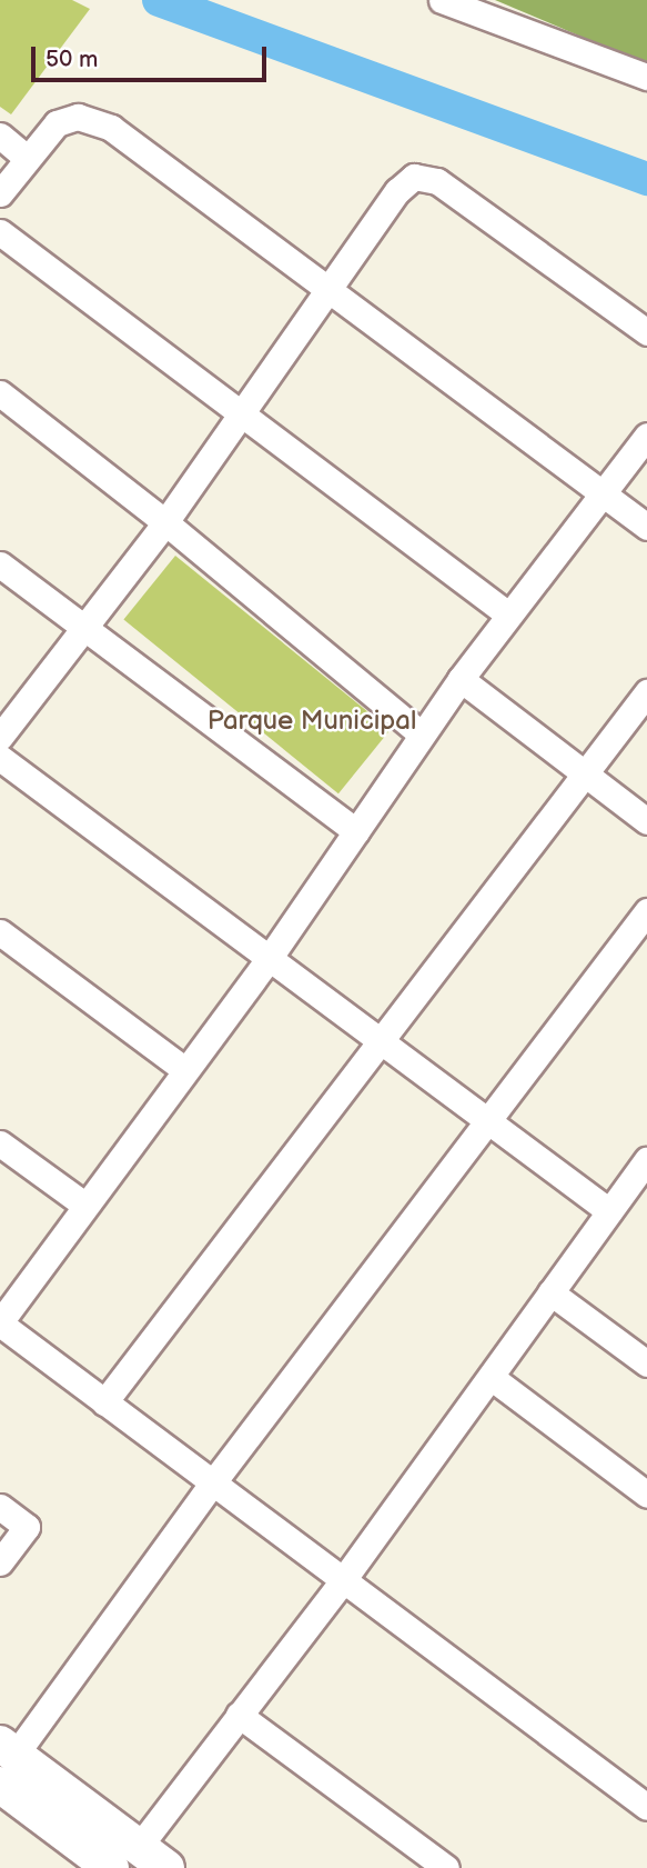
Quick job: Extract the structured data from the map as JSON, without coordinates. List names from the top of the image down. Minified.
{"parks":["Parque Municipal"],"scale_bar":"50 m"}
